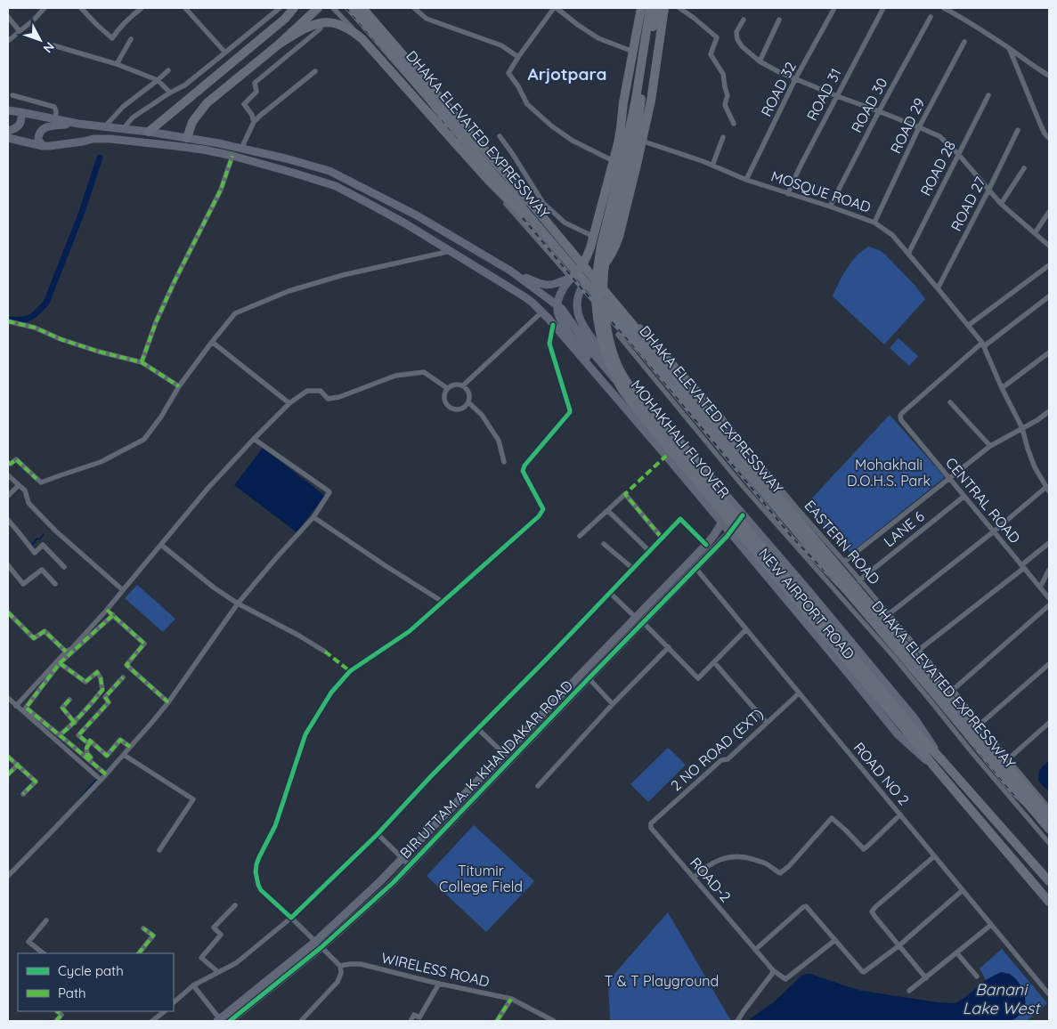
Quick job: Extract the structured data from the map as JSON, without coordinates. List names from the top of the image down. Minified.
{"streets":{"highway":["DHAKA ELEVATED EXPRESSWAY","MOHAKHALI FLYOVER","NEW AIRPORT ROAD"],"main road":["BIR UTTAM A. K. KHANDAKAR ROAD"],"street":["ROAD 32","ROAD 31","ROAD 30","ROAD 29","ROAD 28","MOSQUE ROAD","ROAD 27","CENTRAL ROAD","LANE 6","EASTERN ROAD","2 NO ROAD (EXT)","ROAD NO 2","ROAD-2","WIRELESS ROAD"]},"crossings":[["ROAD 32","MOSQUE ROAD"],["ROAD 31","MOSQUE ROAD"],["ROAD 30","MOSQUE ROAD"],["ROAD 29","MOSQUE ROAD"],["ROAD 28","MOSQUE ROAD"],["MOSQUE ROAD","ROAD 27"],["MOSQUE ROAD","CENTRAL ROAD"],["MOHAKHALI FLYOVER","NEW AIRPORT ROAD"],["CENTRAL ROAD","LANE 6"],["LANE 6","EASTERN ROAD"],["NEW AIRPORT ROAD","BIR UTTAM A. K. KHANDAKAR ROAD"],["2 NO ROAD (EXT)","ROAD NO 2"],["2 NO ROAD (EXT)","ROAD-2"],["BIR UTTAM A. K. KHANDAKAR ROAD","ROAD NO 2"]],"districts":["Arjotpara"],"water":["Banani Lake West"],"parks":["Mohakhali D.O.H.S. Park","Titumir College Field","T & T Playground"],"legend":["Cycle path","Path"],"north":"bottom right"}
